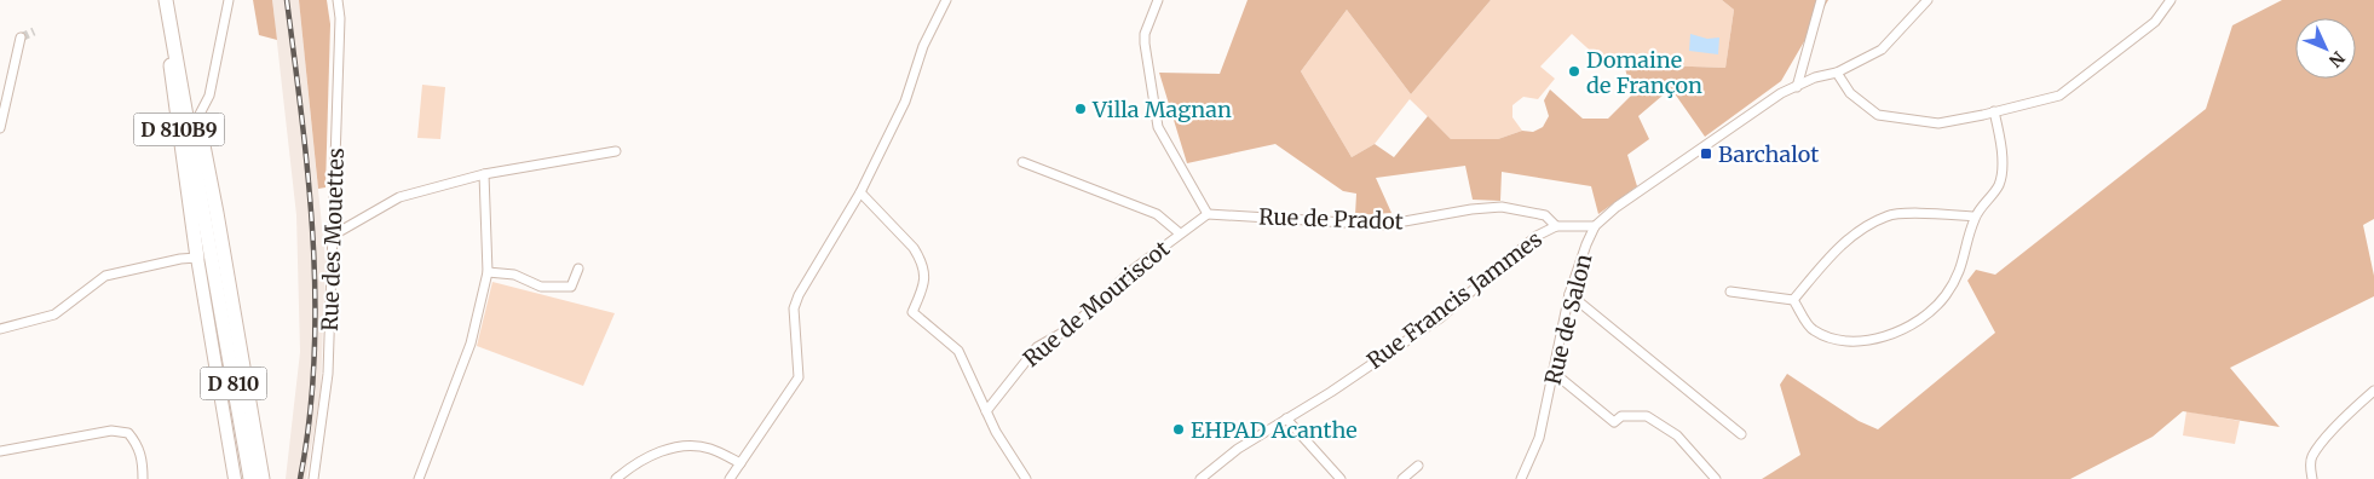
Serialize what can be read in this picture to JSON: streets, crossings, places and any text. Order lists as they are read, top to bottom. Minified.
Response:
{"streets":{"main road":["D 810B9","D 810"],"street":["Rue de Pradot","Rue des Mouettes","Rue Francis Jammes","Rue de Mouriscot","Rue de Salon"]},"crossings":[["D 810B9","D 810"],["Rue de Pradot","Rue Francis Jammes"],["Rue de Pradot","Rue de Mouriscot"],["Rue Francis Jammes","Rue de Salon"]],"places":{"other":["Domaine de Françon","Villa Magnan","EHPAD Acanthe"],"transit":["Barchalot"]},"north":"bottom right"}
